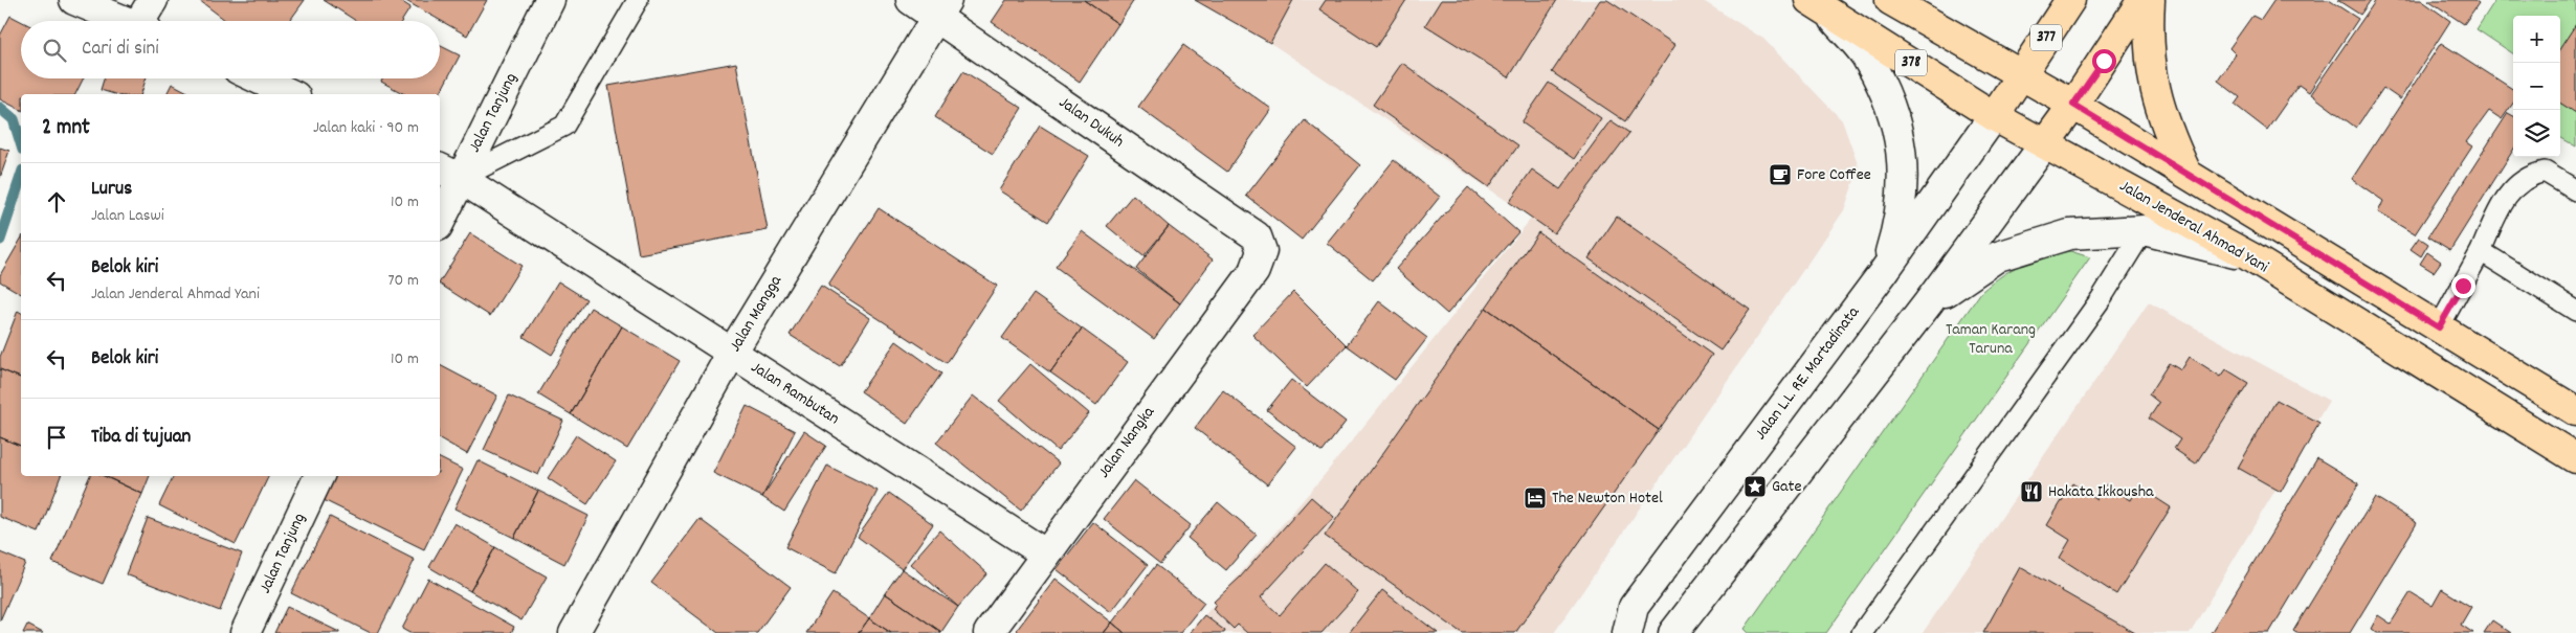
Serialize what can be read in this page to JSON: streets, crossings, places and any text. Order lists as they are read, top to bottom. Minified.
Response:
{"streets":{"main road":["377","378","Jalan Jenderal Ahmad Yani"],"street":["Jalan Tanjung","Jalan Dukuh","Jalan Mangga","Jalan L.L. RE. Martadinata","Jalan Rambutan","Jalan Nangka"]},"crossings":[["377","378"],["377","Jalan Jenderal Ahmad Yani"],["377","Jalan L.L. RE. Martadinata"],["Jalan Tanjung","Jalan Rambutan"],["Jalan Dukuh","Jalan Mangga"],["Jalan Dukuh","Jalan Nangka"],["Jalan Jenderal Ahmad Yani","Jalan L.L. RE. Martadinata"],["Jalan Mangga","Jalan Rambutan"],["Jalan Rambutan","Jalan Nangka"]],"parks":["Taman Karang Taruna"],"places":{"cafe":["Fore Coffee"],"place":["Gate"],"restaurant":["Hakata Ikkousha"],"hotel":["The Newton Hotel"]},"page":{"map_buttons":["+","−"],"search":"Cari di sini","heading":["2 mnt","Jalan kaki · 90 m"],"list":[["Lurus","Jalan Laswi","10 m"],["Belok kiri","Jalan Jenderal Ahmad Yani","70 m"],["Belok kiri","10 m"],"Tiba di tujuan"]}}
